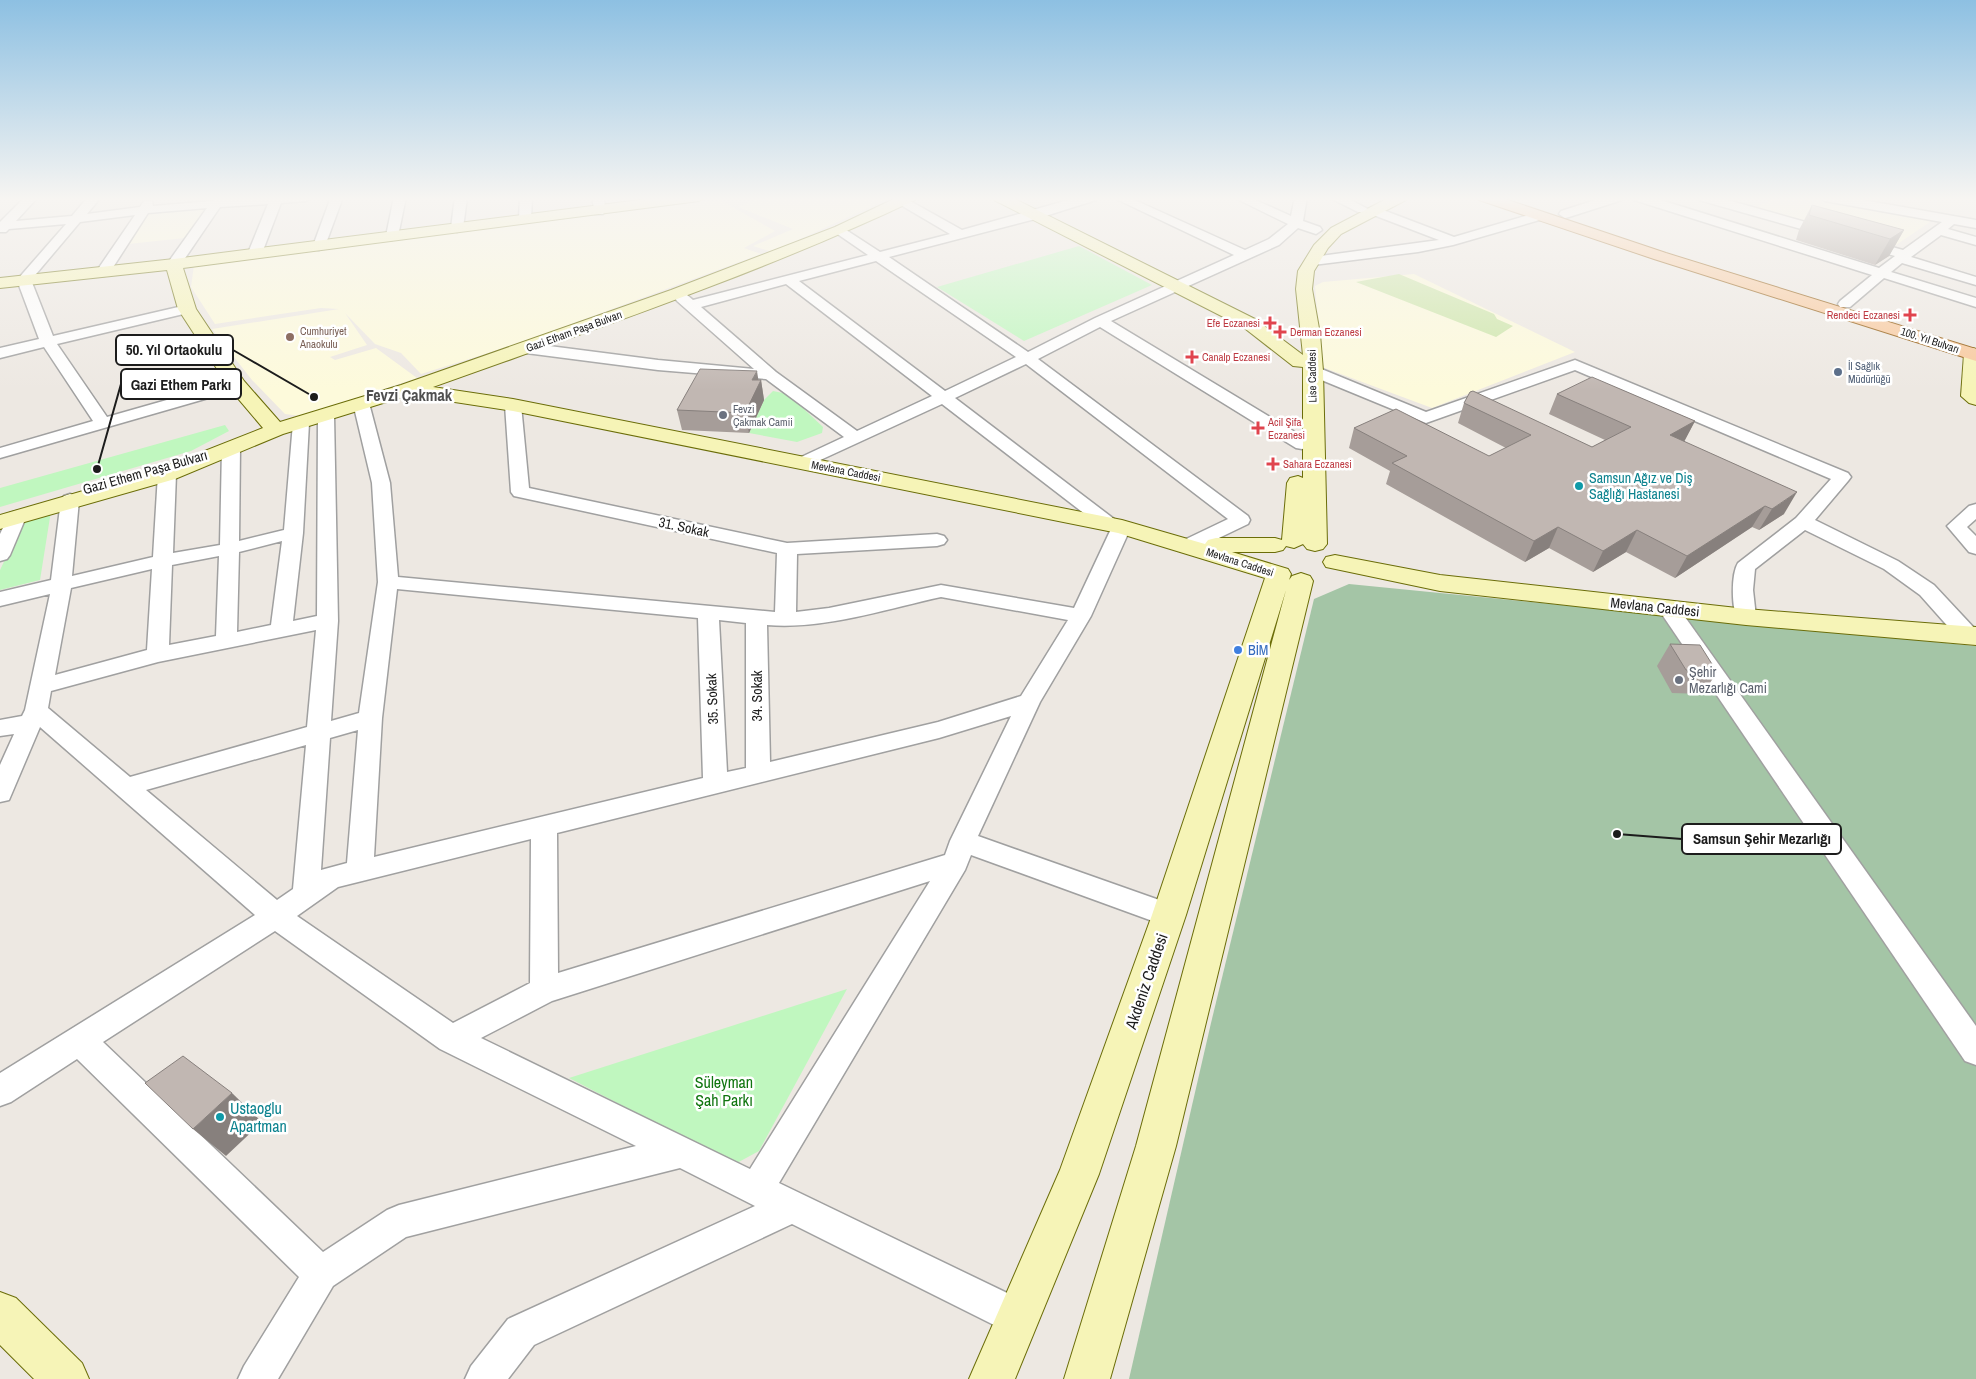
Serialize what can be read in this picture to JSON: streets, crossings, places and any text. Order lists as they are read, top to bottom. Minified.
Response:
{"streets":{"main road":["Gazi Etham Paşa Bulvarı","100. Yıl Bulvarı","Lise Caddesi","Mevlana Caddesi","Gazi Ethem Paşa Bulvarı","Akdeniz Caddesi"],"street":["31. Sokak","34. Sokak","35. Sokak"]},"crossings":[["Gazi Etham Paşa Bulvarı","Mevlana Caddesi"],["Gazi Etham Paşa Bulvarı","Gazi Ethem Paşa Bulvarı"],["Lise Caddesi","Mevlana Caddesi"],["Lise Caddesi","Akdeniz Caddesi"],["Mevlana Caddesi","31. Sokak"],["Mevlana Caddesi","Akdeniz Caddesi"]],"districts":["Fevzi Çakmak"],"parks":["Süleyman Şah Parkı"],"places":{"health":["Rendeci Eczanesi","Efe Eczanesi","Derman Eczanesi","Canalp Eczanesi","Acil Şifa Eczanesi","Sahara Eczanesi"],"other":["Cumhuriyet Anaokulu","İl Sağlık Müdürlüğü","50. Yıl Ortaokulu","Fevzi Çakmak Camii","Gazi Ethem Parkı","Samsun Ağız ve Diş Sağlığı Hastanesi","BİM","Şehir Mezarlığı Cami","Samsun Şehir Mezarlığı","Ustaoglu Apartman"]}}
